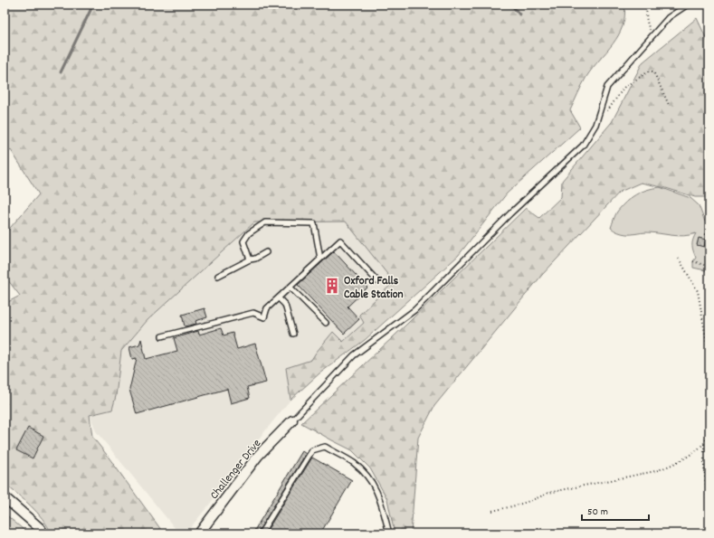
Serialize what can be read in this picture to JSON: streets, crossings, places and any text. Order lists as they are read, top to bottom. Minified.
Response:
{"streets":{"street":["Challenger Drive"]},"places":{"building":["Oxford Falls Cable Station"]},"scale_bar":"50 m"}
